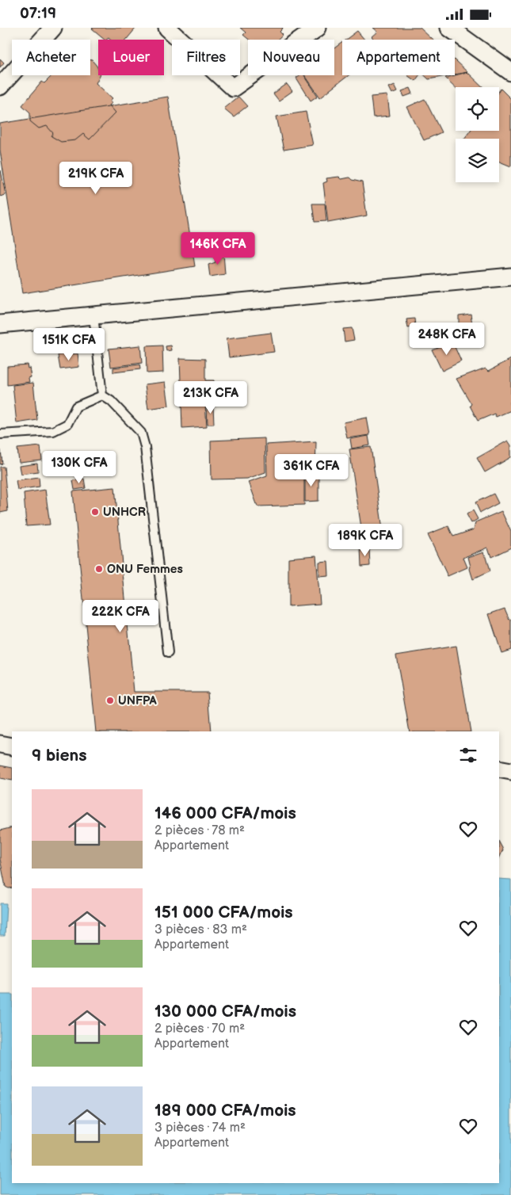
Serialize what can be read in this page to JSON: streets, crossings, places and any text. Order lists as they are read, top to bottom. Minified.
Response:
{"places":["UNHCR","ONU Femmes","UNFPA"],"page":{"status":"07:19","chip":["Acheter","Louer","Filtres","Nouveau","Appartement"],"price":["219K CFA","146K CFA","248K CFA","151K CFA","213K CFA","130K CFA","361K CFA","189K CFA","222K CFA"],"heading":"9 biens","list":[{"name":"146 000 CFA/mois","note":"2 pièces · 78 m² · Appartement"},{"name":"151 000 CFA/mois","note":"3 pièces · 83 m² · Appartement"},{"name":"130 000 CFA/mois","note":"2 pièces · 70 m² · Appartement"},{"name":"189 000 CFA/mois","note":"3 pièces · 74 m² · Appartement"}]}}
